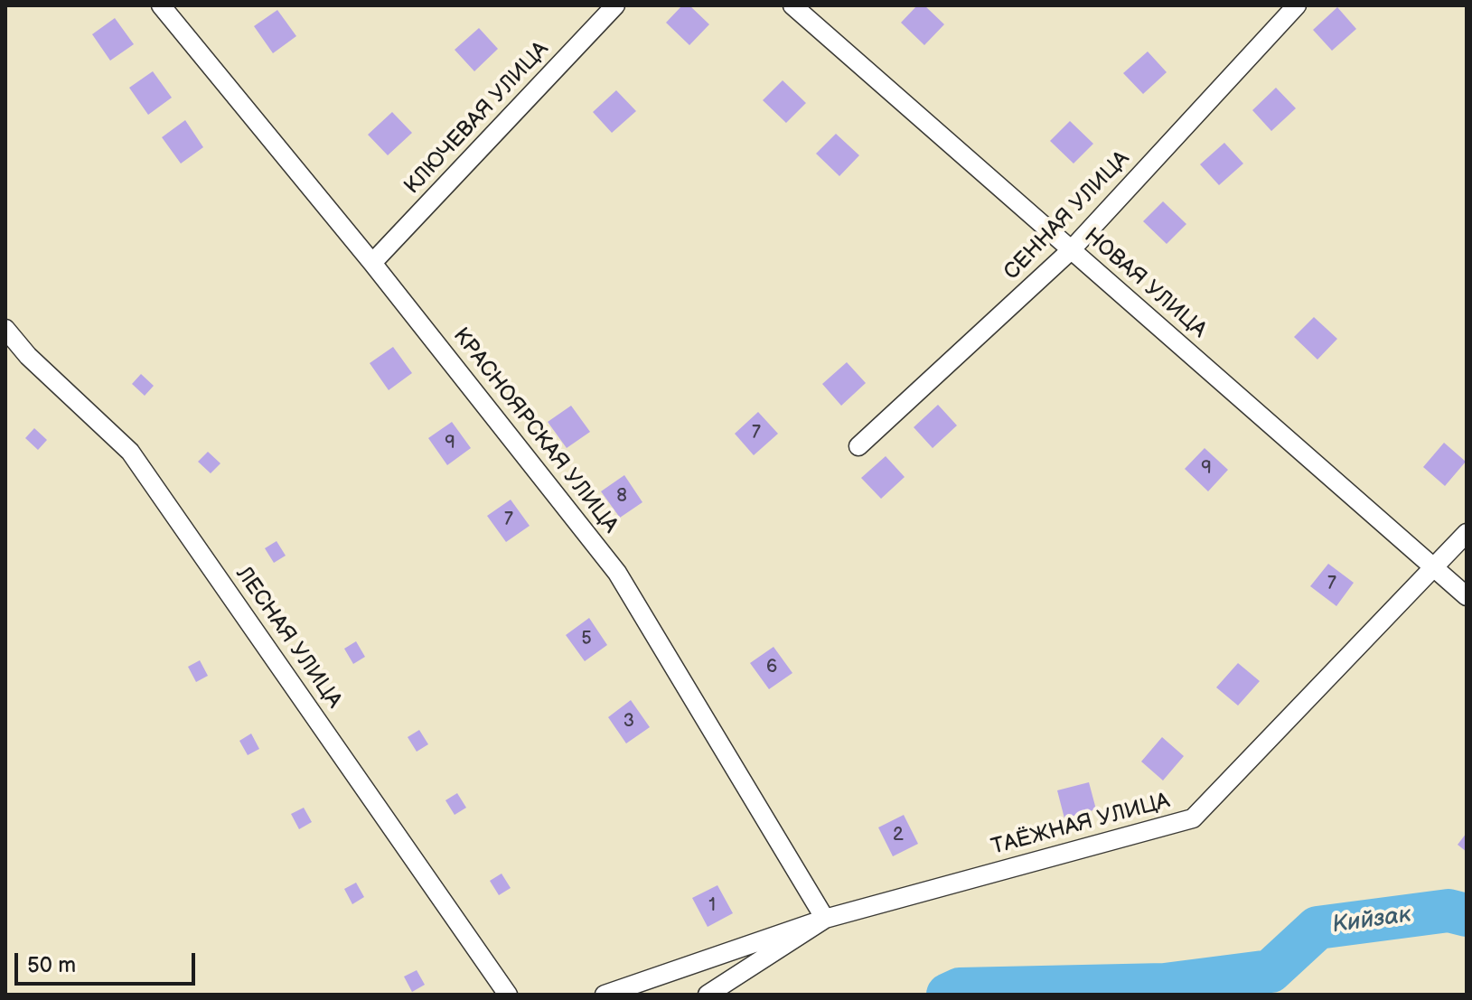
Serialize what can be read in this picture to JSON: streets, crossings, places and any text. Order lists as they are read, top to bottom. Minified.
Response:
{"streets":{"street":["КЛЮЧЕВАЯ УЛИЦА","СЕННАЯ УЛИЦА","НОВАЯ УЛИЦА","КРАСНОЯРСКАЯ УЛИЦА","ЛЕСНАЯ УЛИЦА","ТАЁЖНАЯ УЛИЦА"]},"crossings":[["КЛЮЧЕВАЯ УЛИЦА","КРАСНОЯРСКАЯ УЛИЦА"],["СЕННАЯ УЛИЦА","НОВАЯ УЛИЦА"],["НОВАЯ УЛИЦА","ТАЁЖНАЯ УЛИЦА"],["КРАСНОЯРСКАЯ УЛИЦА","ТАЁЖНАЯ УЛИЦА"]],"water":["Кийзак"],"house_numbers":["7","9","9","8","7","7","5","6","3","2","1"],"scale_bar":"50 m"}
